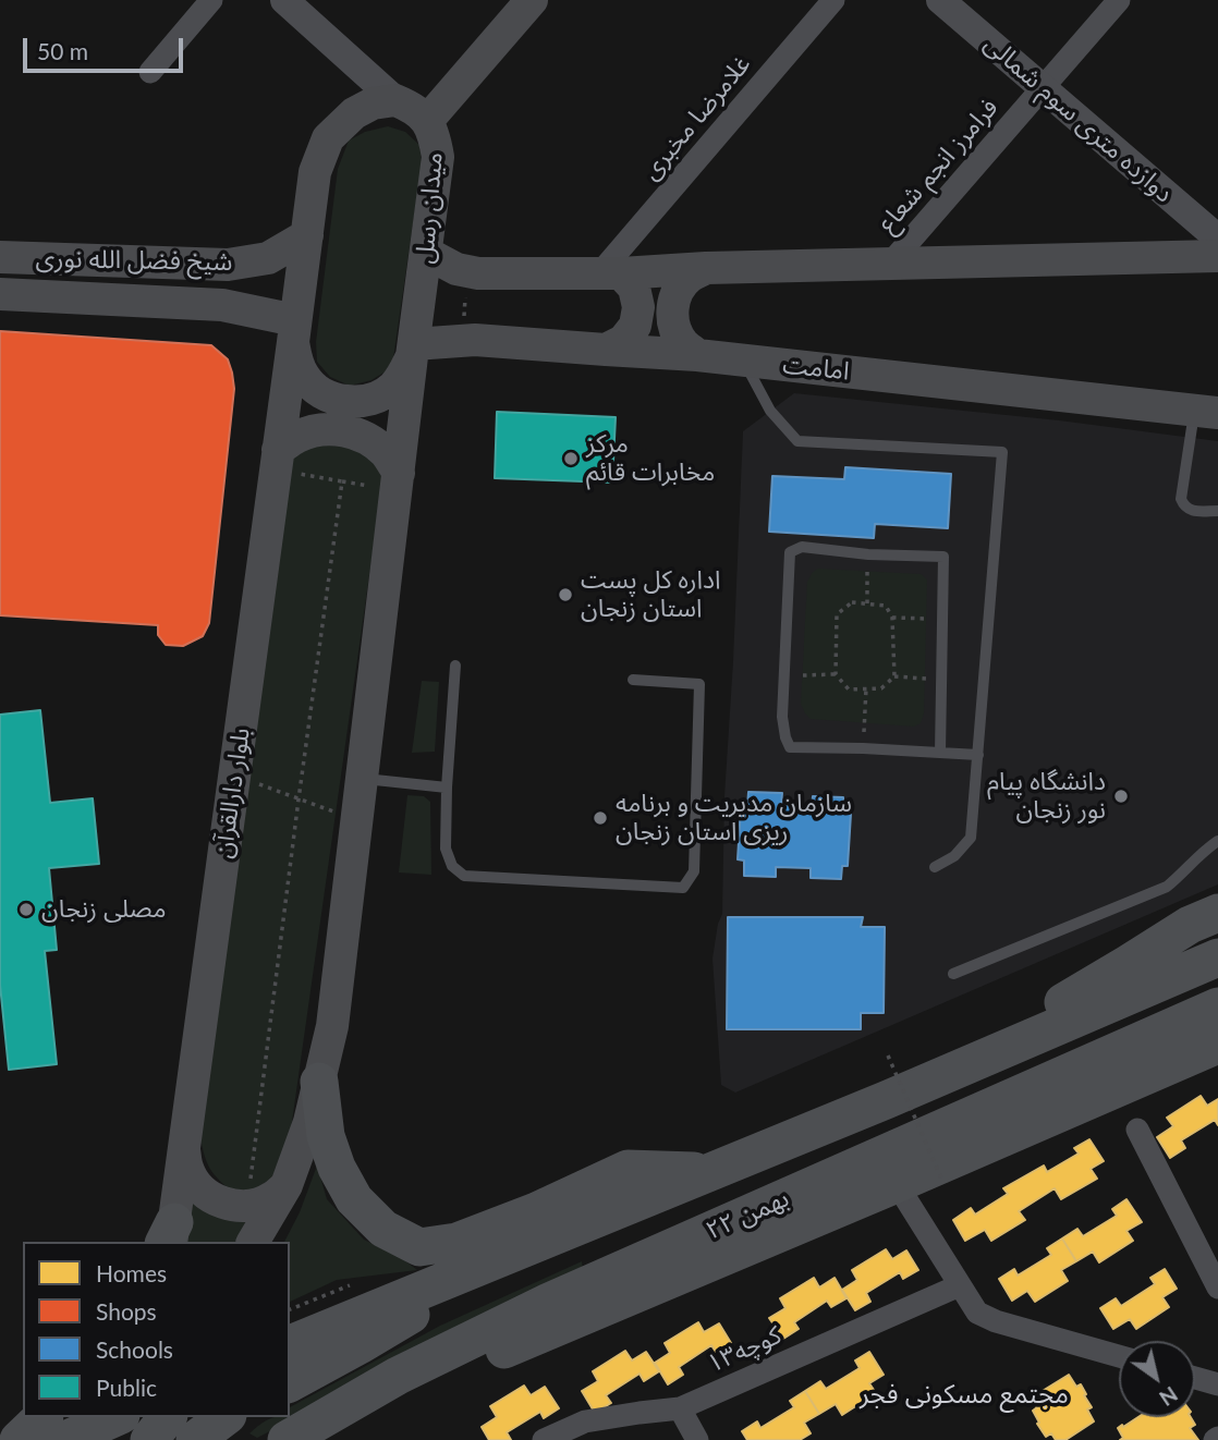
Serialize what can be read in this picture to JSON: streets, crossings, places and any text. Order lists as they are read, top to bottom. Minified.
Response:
{"streets":{"highway":["۲۲ بهمن"],"main road":["میدان رسل","شیخ فضل الله نوری","امامت","بلوار دارالقرآن"],"street":["غلامرضا مخبری","دوازده متری سوم شمالی","فرامرز انجم شعاع","کوچه۱۳"]},"crossings":[["دوازده متری سوم شمالی","فرامرز انجم شعاع"],["میدان رسل","شیخ فضل الله نوری"],["میدان رسل","امامت"],["میدان رسل","بلوار دارالقرآن"],["شیخ فضل الله نوری","بلوار دارالقرآن"]],"districts":["مجتمع مسکونی فجر"],"places":["مرکز مخابرات قائم","اداره کل پست استان زنجان","دانشگاه پیام نور زنجان","سازمان مدیریت و برنامه ریزی استان زنجان","مصلی زنجان"],"legend":["Homes","Shops","Schools","Public"],"scale_bar":"50 m","north":"bottom right"}
